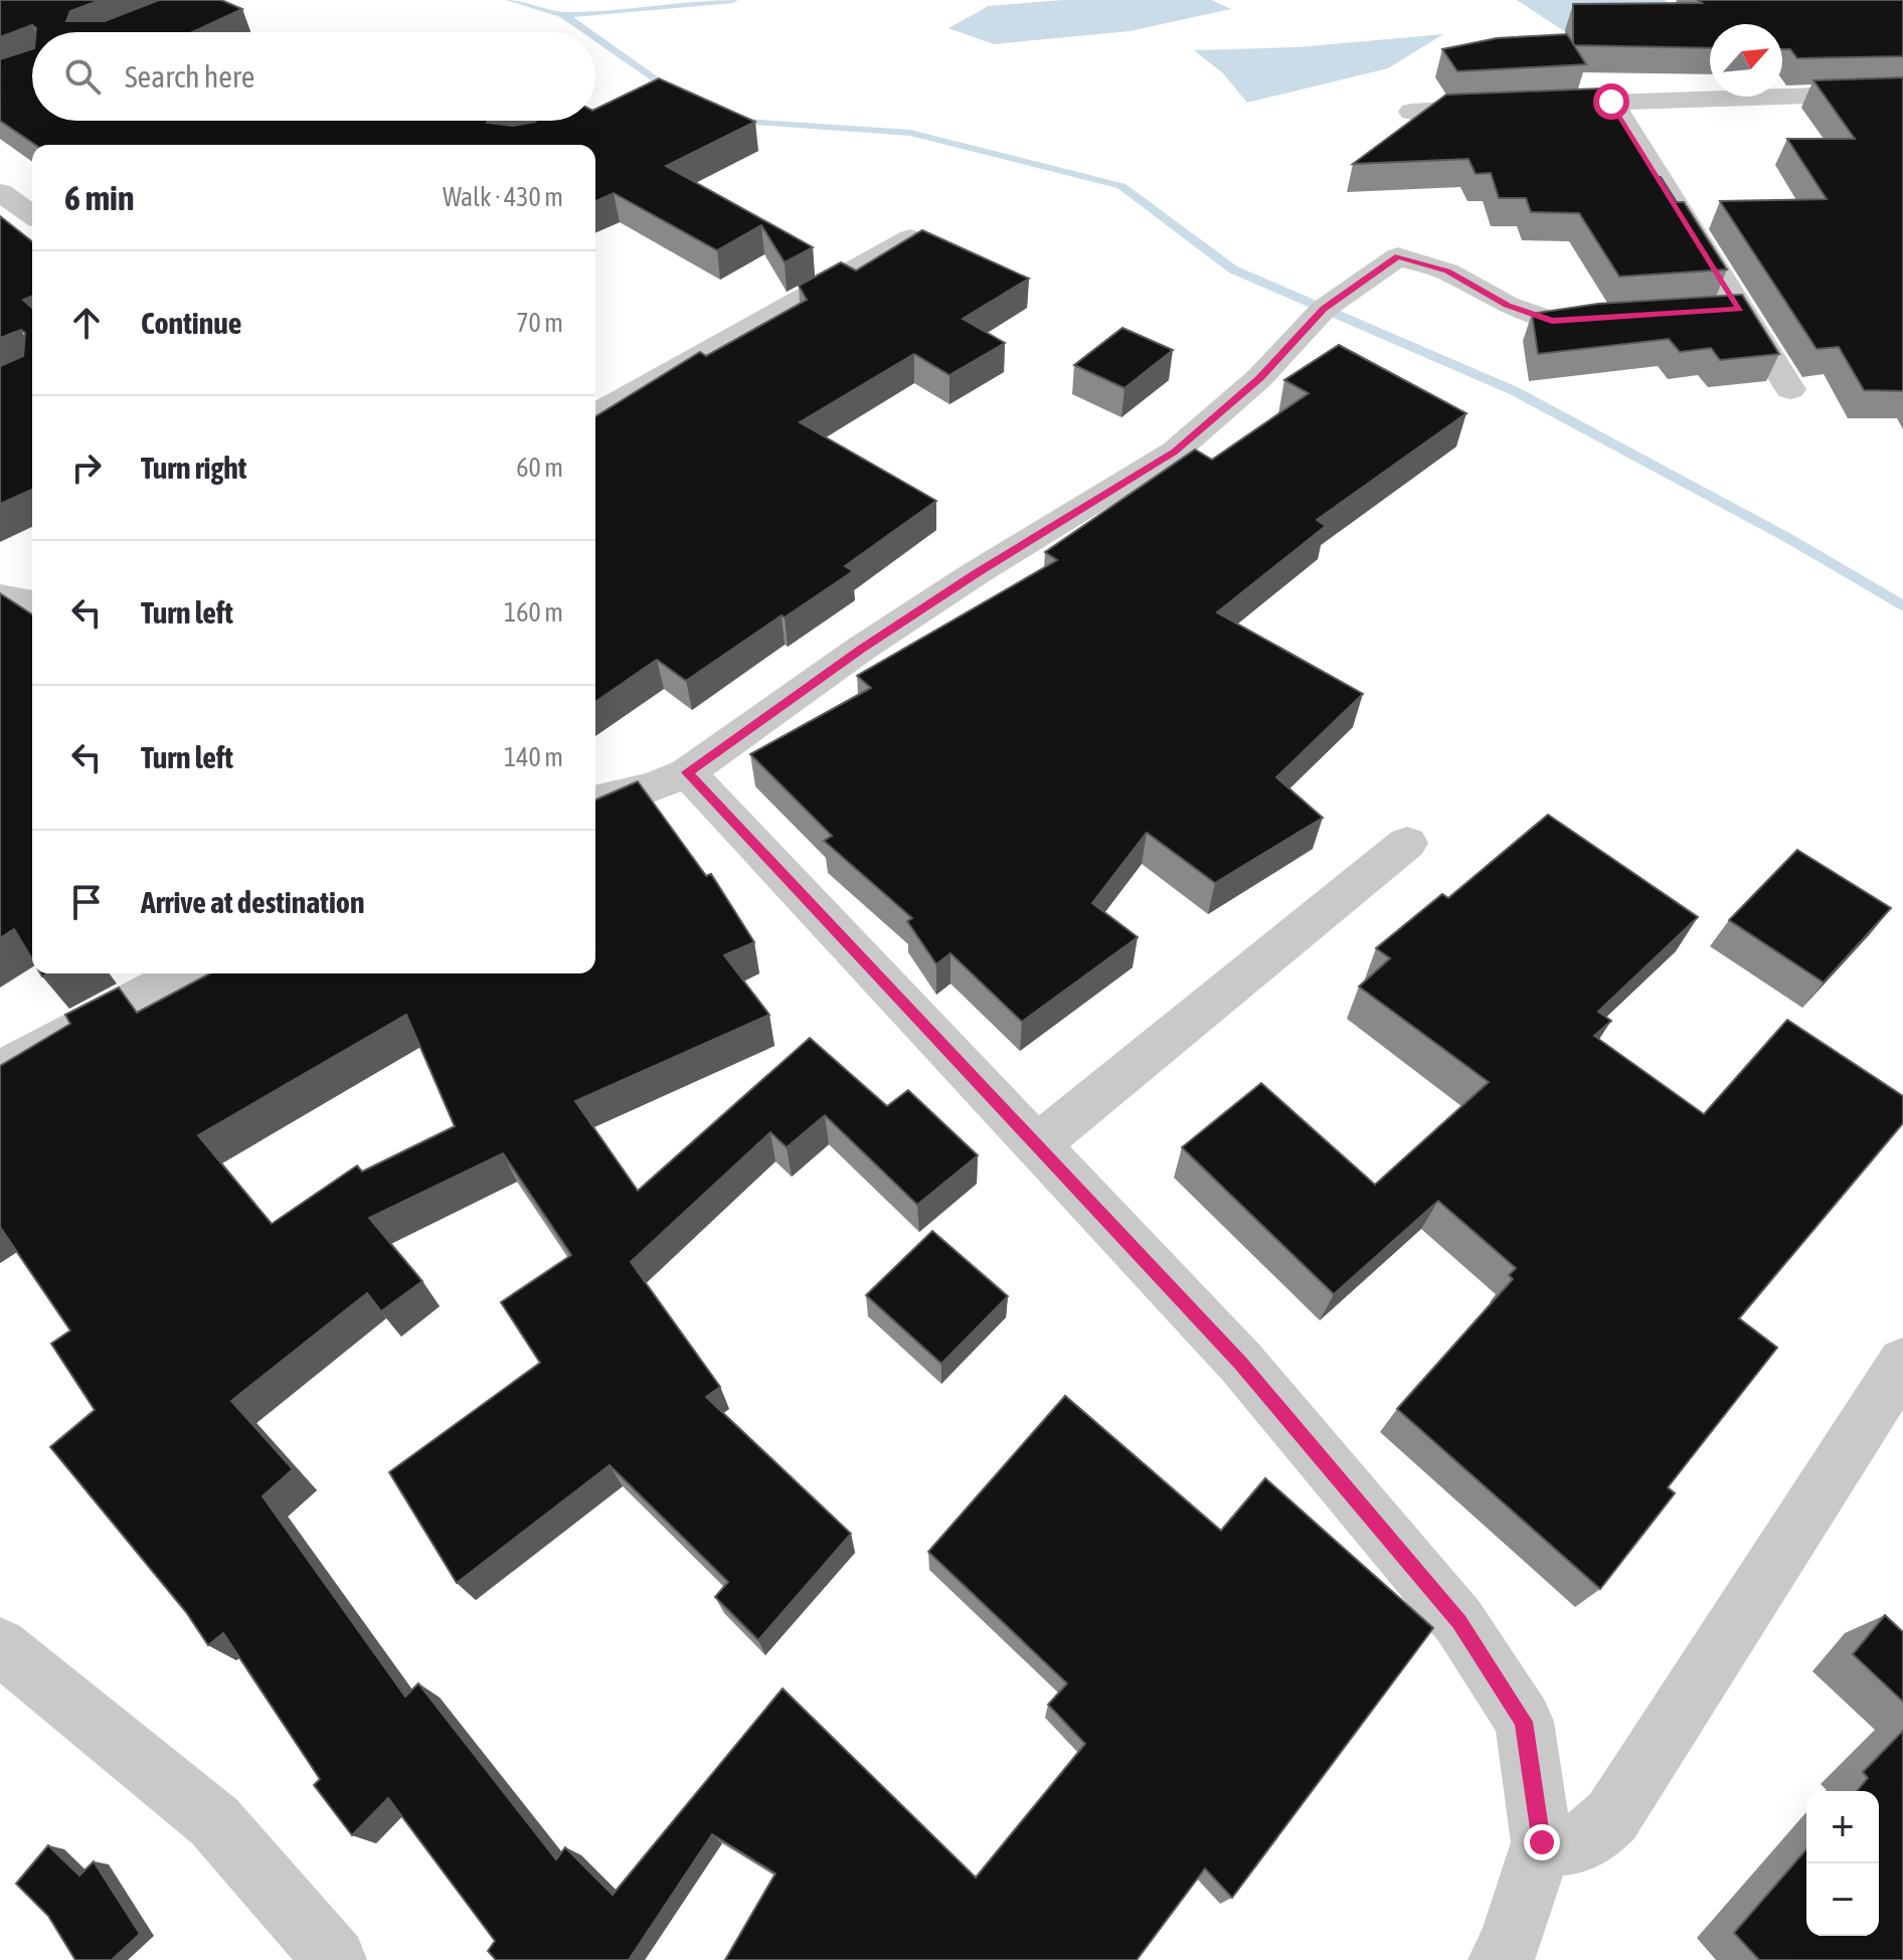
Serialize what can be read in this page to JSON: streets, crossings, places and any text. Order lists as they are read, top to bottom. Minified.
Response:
{"north":"top right","page":{"search":"Search here","heading":["6 min","Walk · 430 m"],"list":[["Continue","70 m"],["Turn right","60 m"],["Turn left","160 m"],["Turn left","140 m"],"Arrive at destination"],"map_buttons":["+","−"]}}
